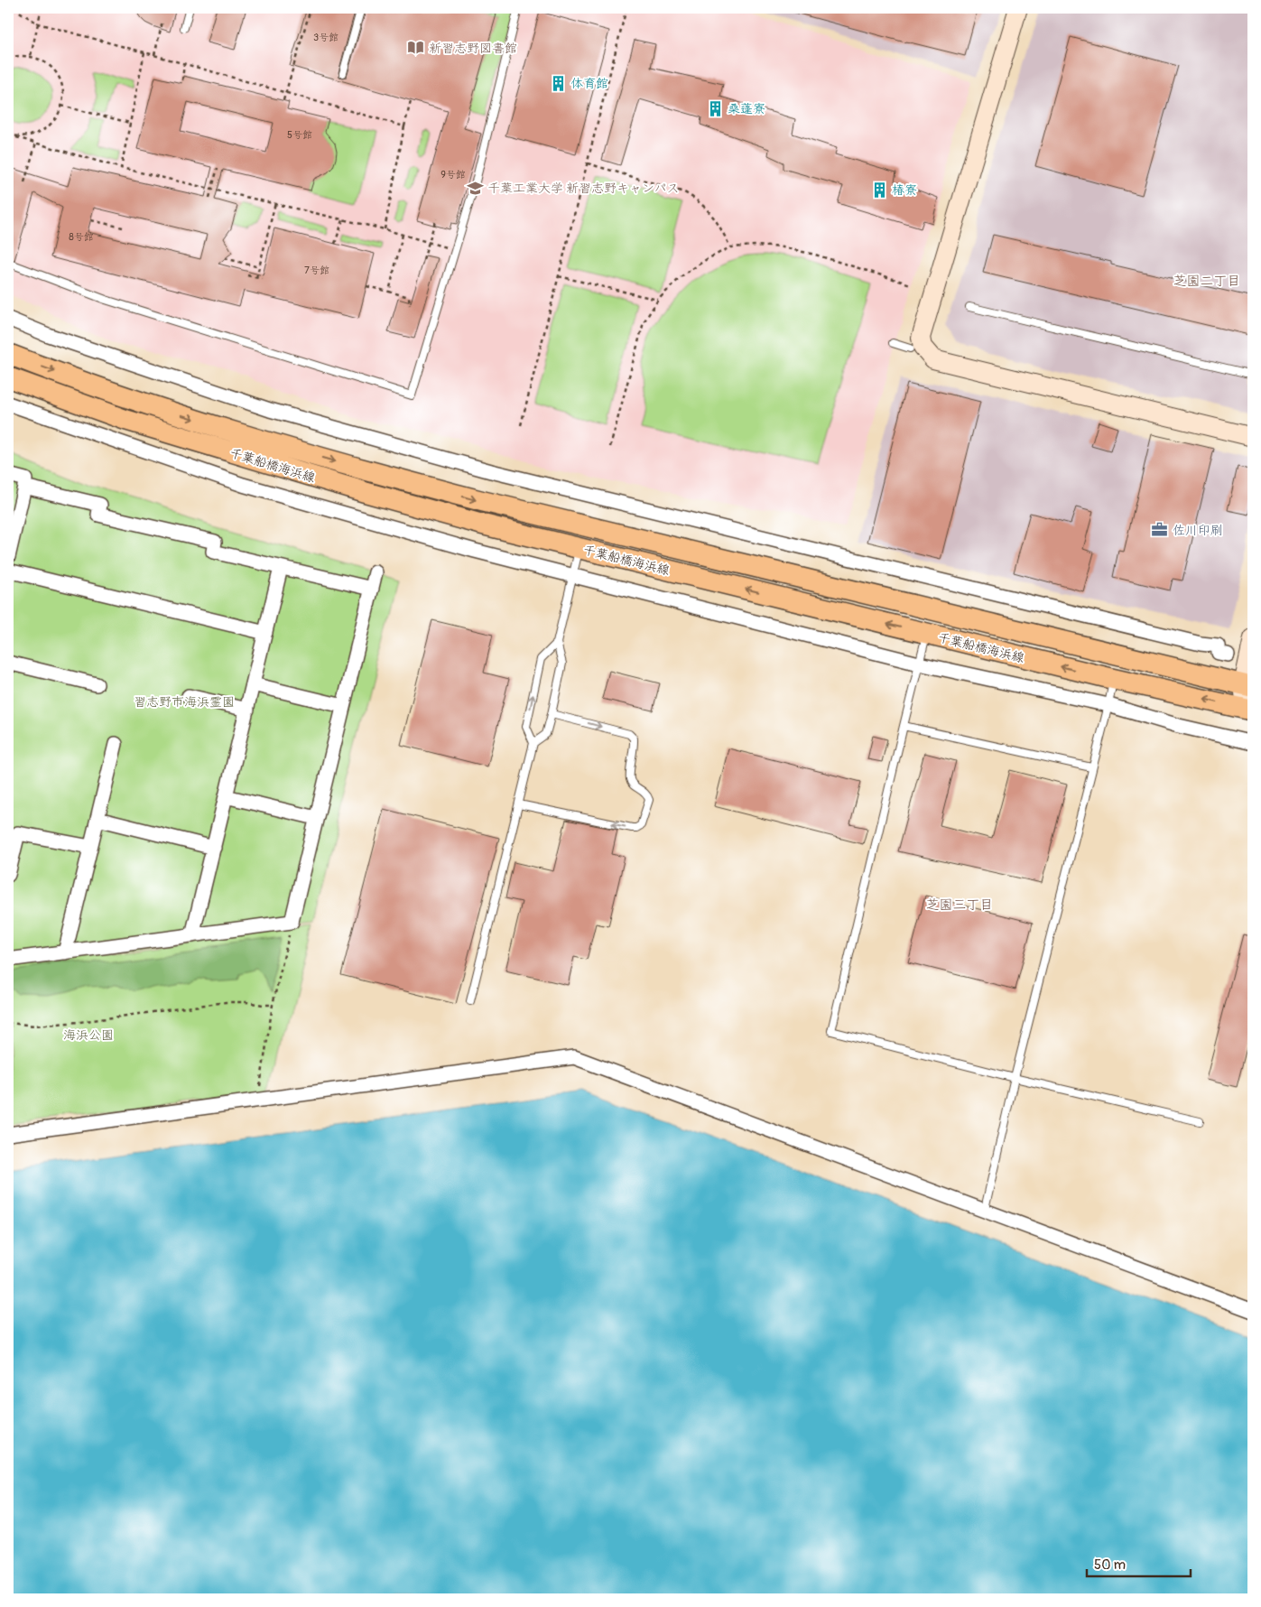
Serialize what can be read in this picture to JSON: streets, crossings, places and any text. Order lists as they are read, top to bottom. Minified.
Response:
{"streets":{"main road":["千葉船橋海浜線"]},"districts":["芝園二丁目","芝園三丁目"],"parks":["習志野市海浜霊園","海浜公園"],"places":{"library":["新習志野図書館"],"building":["体育館","桑蓬寮","椿寮"],"school or university":["千葉工業大学 新習志野キャンパス"],"office":["佐川印刷"]},"house_numbers":["3号館","5号館","9号館","8号館","7号館"],"scale_bar":"50 m"}
